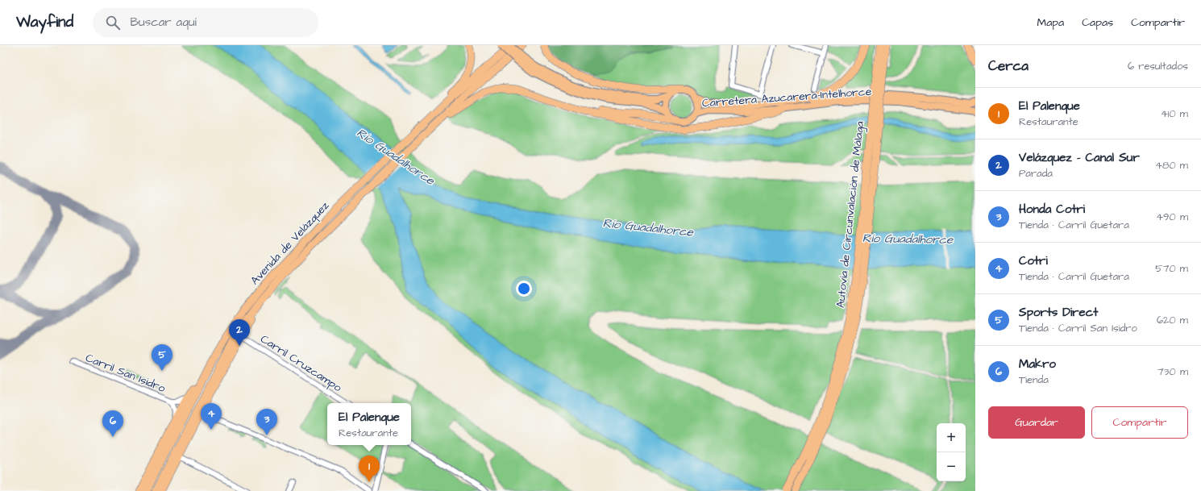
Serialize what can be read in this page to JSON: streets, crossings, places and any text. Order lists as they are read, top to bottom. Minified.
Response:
{"streets":{"highway":["Autovía de Circunvalación de Málaga","Avenida de Velázquez"],"main road":["Carretera Azucarera-Intelhorce"],"street":["Carril Cruzcampo","Carril San Isidro"]},"water":["Río Guadalhorce"],"page":{"header":"Wayfind","search":"Buscar aquí","nav":["Mapa","Capas","Compartir"],"heading":["Cerca","6 resultados"],"list":[{"mark":"1","name":"El Palenque","note":"Restaurante","value":"410 m"},{"mark":"2","name":"Velázquez - Canal Sur","note":"Parada","value":"480 m"},{"mark":"3","name":"Honda Cotri","note":"Tienda · Carril Guetara","value":"490 m"},{"mark":"4","name":"Cotri","note":"Tienda · Carril Guetara","value":"570 m"},{"mark":"5","name":"Sports Direct","note":"Tienda · Carril San Isidro","value":"620 m"},{"mark":"6","name":"Makro","note":"Tienda","value":"730 m"}],"pins":["2","5","4","3","6","1"],"buttons":["Guardar","Compartir"],"popup":["El Palenque","Restaurante"],"map_buttons":["+","−"]}}
